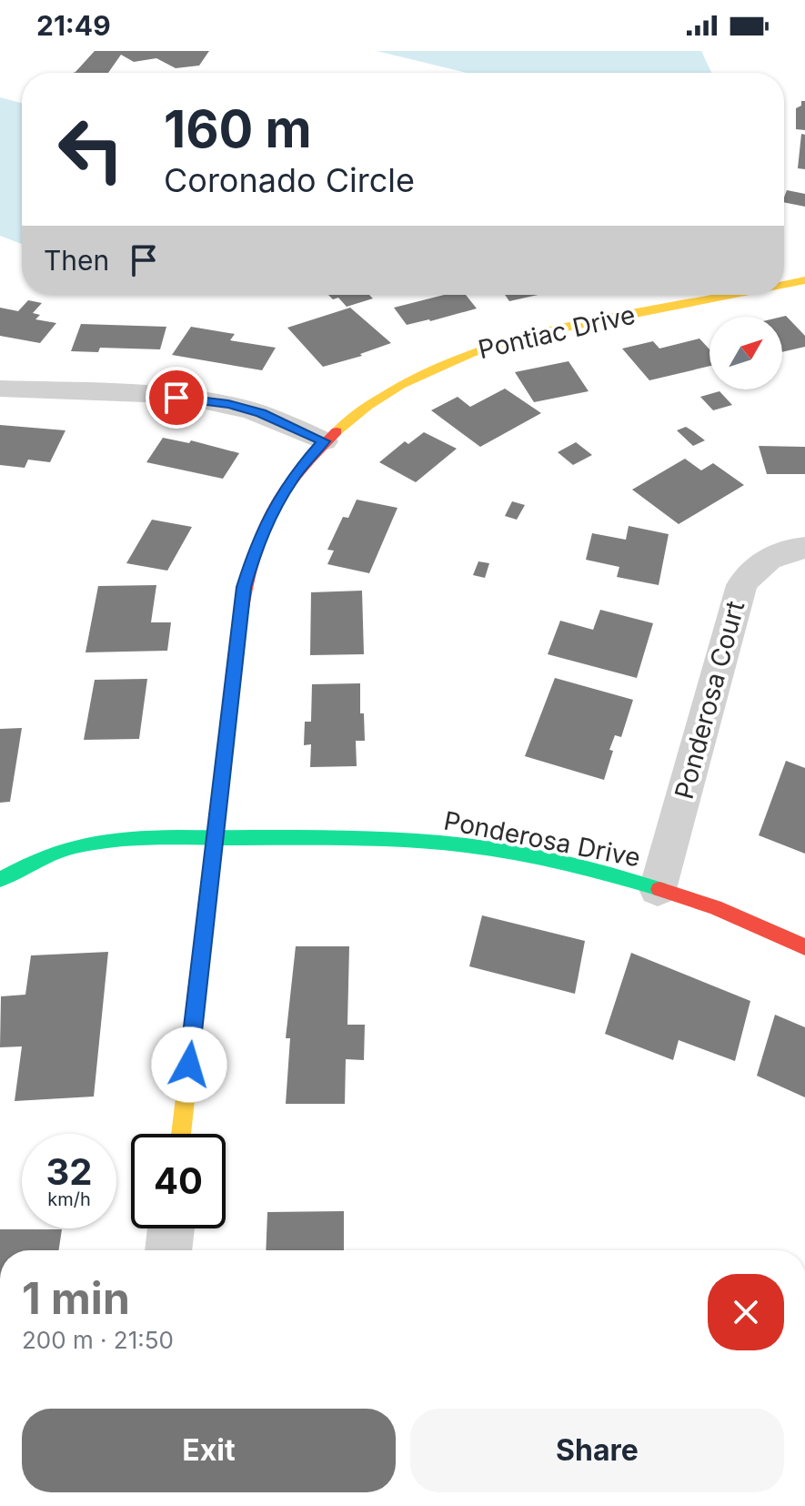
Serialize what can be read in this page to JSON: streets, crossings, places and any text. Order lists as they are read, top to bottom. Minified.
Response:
{"streets":{"street":["Pontiac Drive","Ponderosa Court","Ponderosa Drive"]},"crossings":[["Pontiac Drive","Ponderosa Drive"],["Ponderosa Court","Ponderosa Drive"]],"north":"top right","page":{"status":"21:49","turn":["160 m","Coronado Circle"],"then":"Then","speed":"32 km/h","limit":"40","heading":["1 min","200 m · 21:50"],"buttons":["Exit","Share"]}}
